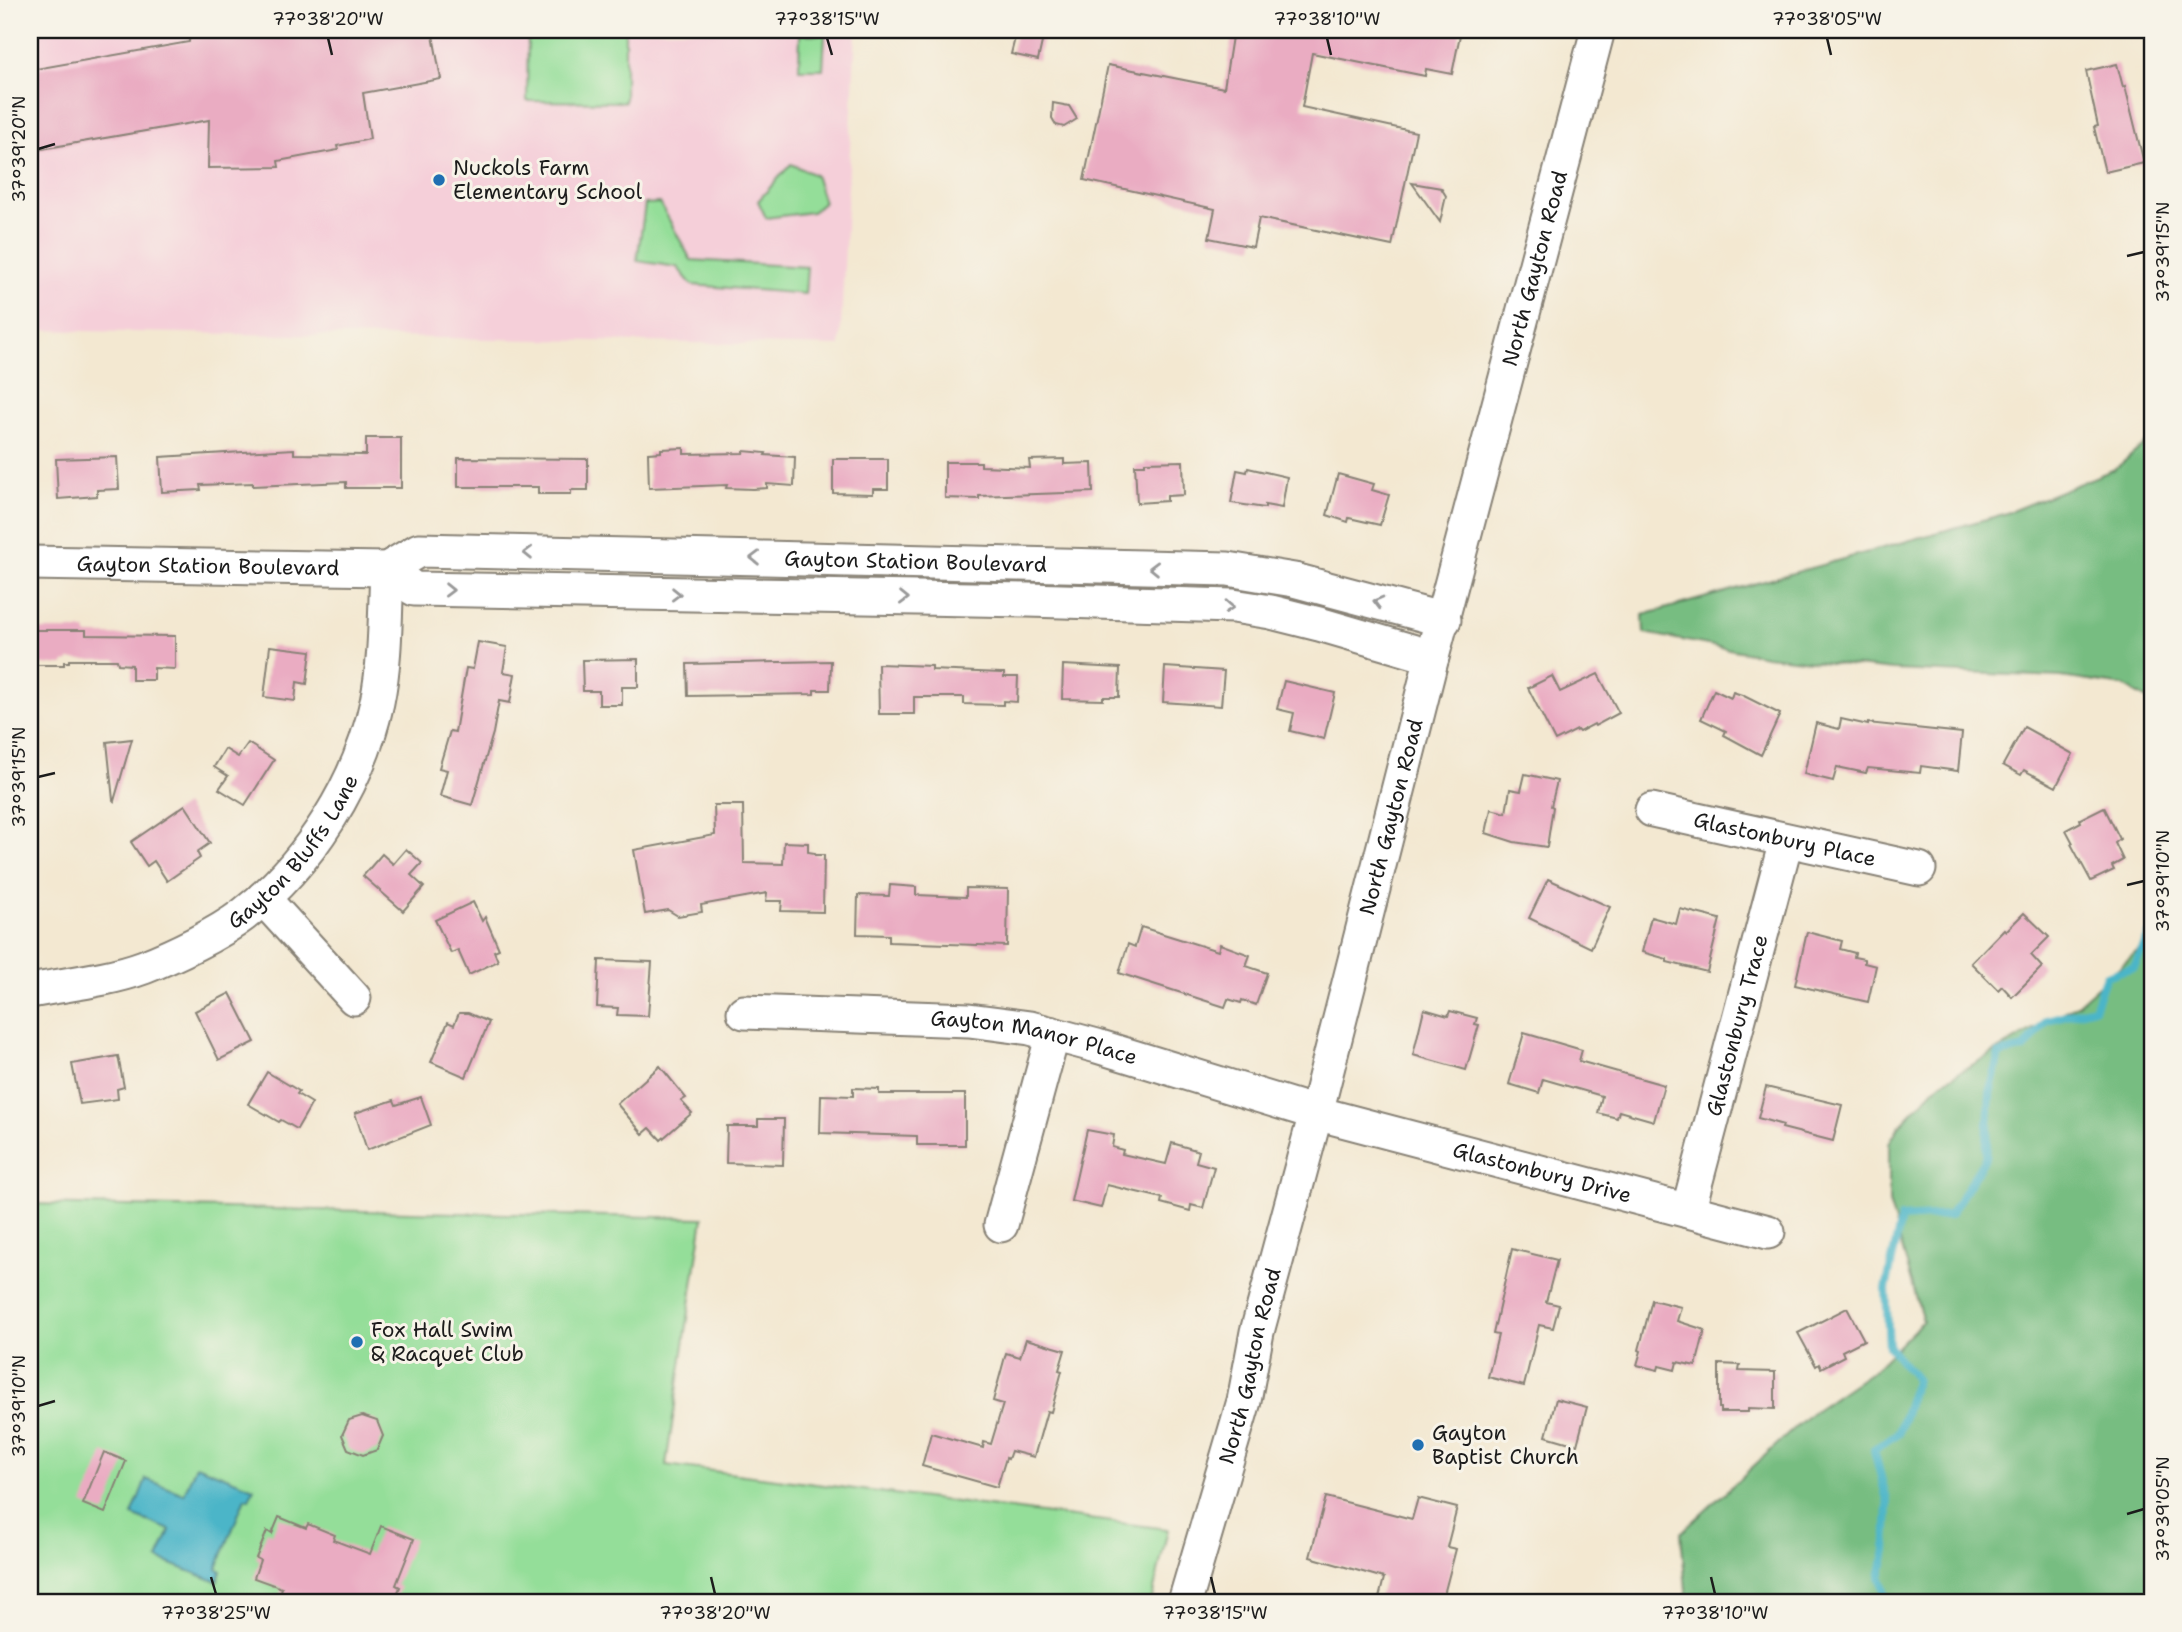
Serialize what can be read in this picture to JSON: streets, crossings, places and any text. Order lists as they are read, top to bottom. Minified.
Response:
{"streets":{"street":["North Gayton Road","Gayton Station Boulevard","Glastonbury Place","Gayton Bluffs Lane","Glastonbury Trace","Gayton Manor Place","Glastonbury Drive"]},"crossings":[["North Gayton Road","Gayton Station Boulevard"],["North Gayton Road","Gayton Manor Place"],["North Gayton Road","Glastonbury Drive"],["Gayton Station Boulevard","Gayton Bluffs Lane"],["Glastonbury Place","Glastonbury Trace"],["Glastonbury Trace","Glastonbury Drive"],["Gayton Manor Place","Glastonbury Drive"]],"places":["Nuckols Farm Elementary School","Fox Hall Swim & Racquet Club","Gayton Baptist Church"],"coordinates":["77°38'20\"W","77°38'15\"W","77°38'10\"W","77°38'05\"W","37°39'20\"N","37°39'15\"N","37°39'10\"N","37°39'05\"N","77°38'25\"W"]}
